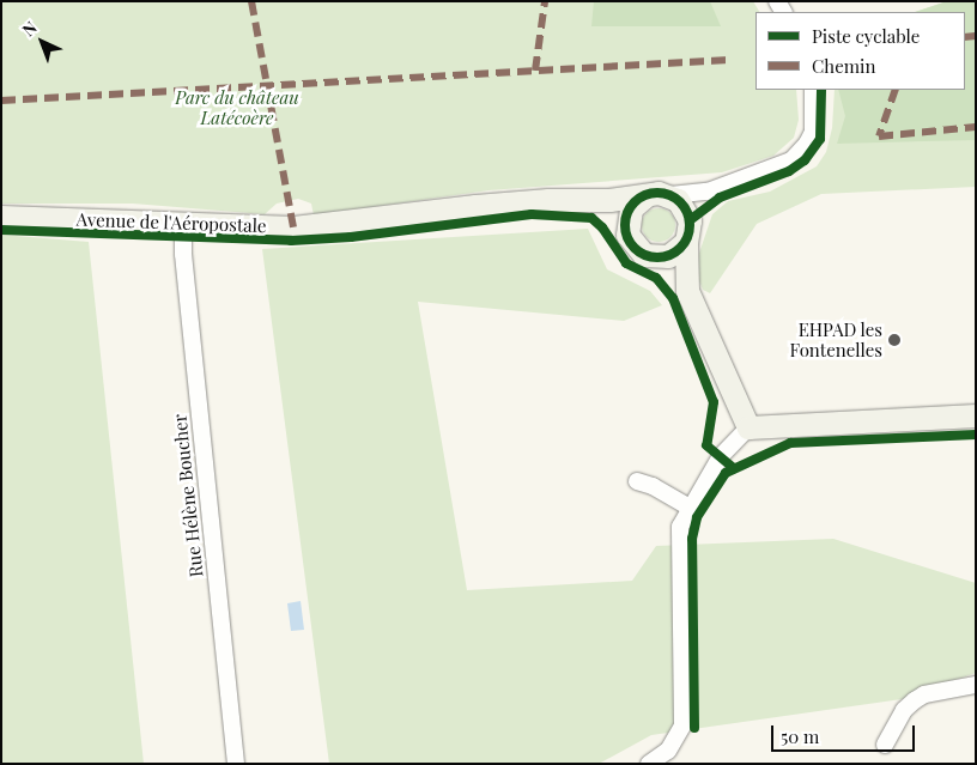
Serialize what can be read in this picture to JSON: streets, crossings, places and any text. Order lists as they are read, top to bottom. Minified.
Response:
{"streets":{"street":["Avenue de l'Aéropostale","Rue Hélène Boucher"]},"crossings":[["Avenue de l'Aéropostale","Rue Hélène Boucher"]],"parks":["Parc du château Latécoère"],"places":["EHPAD les Fontenelles"],"legend":["Piste cyclable","Chemin"],"scale_bar":"50 m","north":"top left"}
